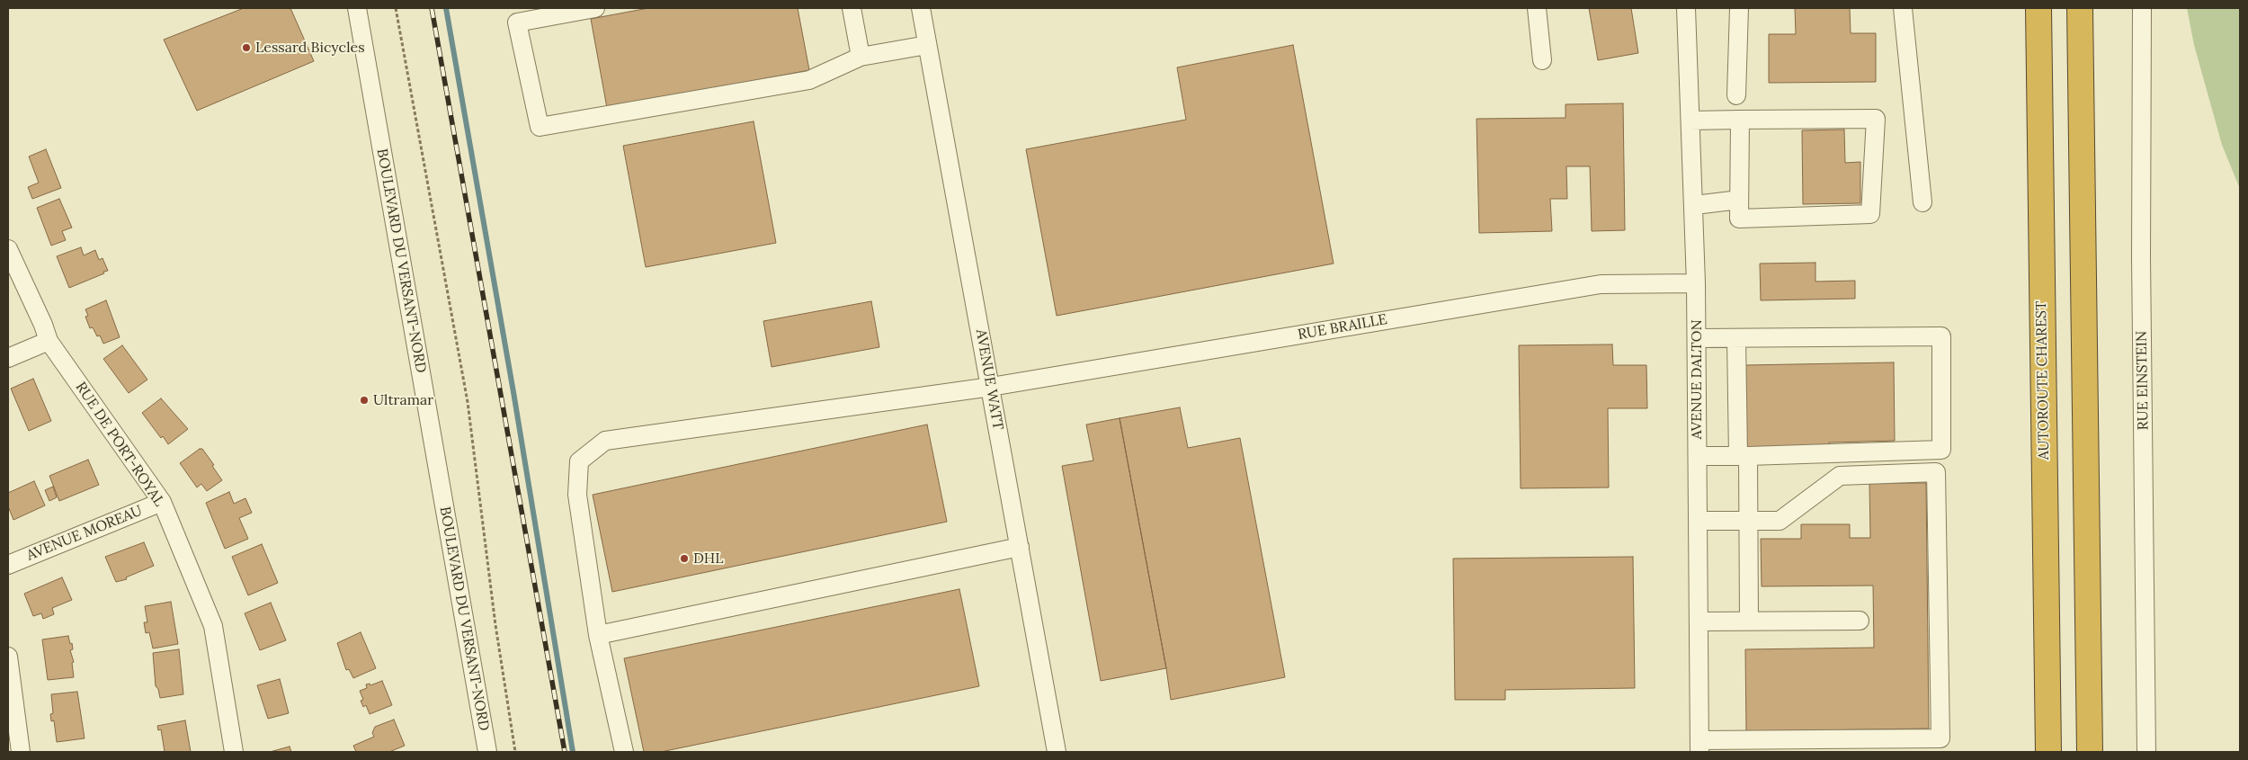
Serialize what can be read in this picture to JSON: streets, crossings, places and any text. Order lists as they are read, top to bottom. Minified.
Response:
{"streets":{"highway":["AUTOROUTE CHAREST"],"street":["BOULEVARD DU VERSANT-NORD","RUE BRAILLE","AVENUE WATT","AVENUE DALTON","RUE EINSTEIN","RUE DE PORT-ROYAL","AVENUE MOREAU"]},"crossings":[["RUE BRAILLE","AVENUE WATT"],["RUE BRAILLE","AVENUE DALTON"],["RUE DE PORT-ROYAL","AVENUE MOREAU"]],"places":["Lessard Bicycles","Ultramar","DHL"]}
